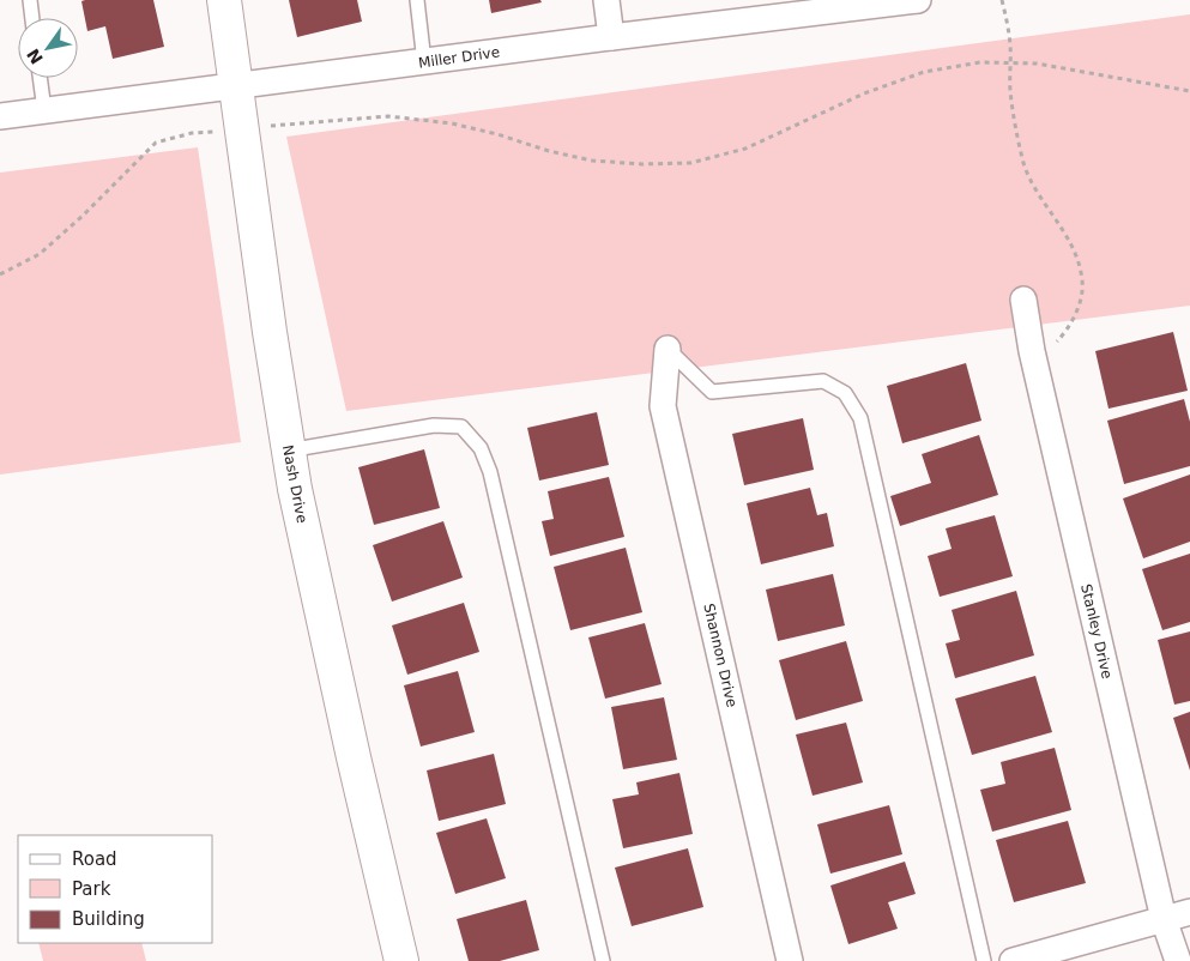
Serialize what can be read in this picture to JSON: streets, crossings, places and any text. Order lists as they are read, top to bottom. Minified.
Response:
{"streets":{"street":["Miller Drive","Nash Drive","Stanley Drive","Shannon Drive"]},"crossings":[["Miller Drive","Nash Drive"]],"legend":["Road","Park","Building"],"north":"bottom left"}
